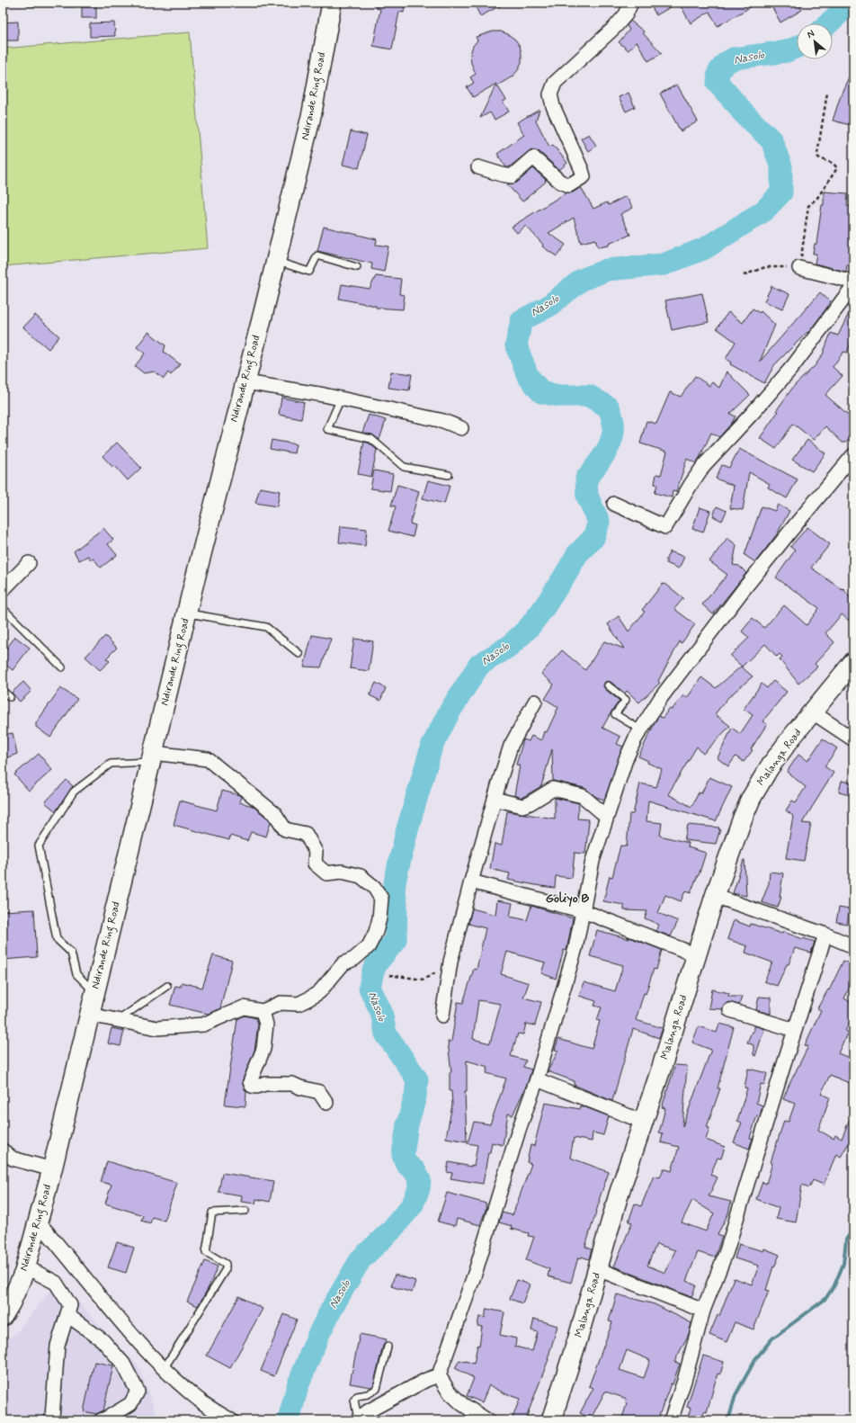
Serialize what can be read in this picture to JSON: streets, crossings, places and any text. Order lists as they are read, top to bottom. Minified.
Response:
{"streets":{"street":["Ndirande Ring Road","Malanga Road"]},"districts":["Goliyo B"],"water":["Nasolo"],"north":"top left"}
